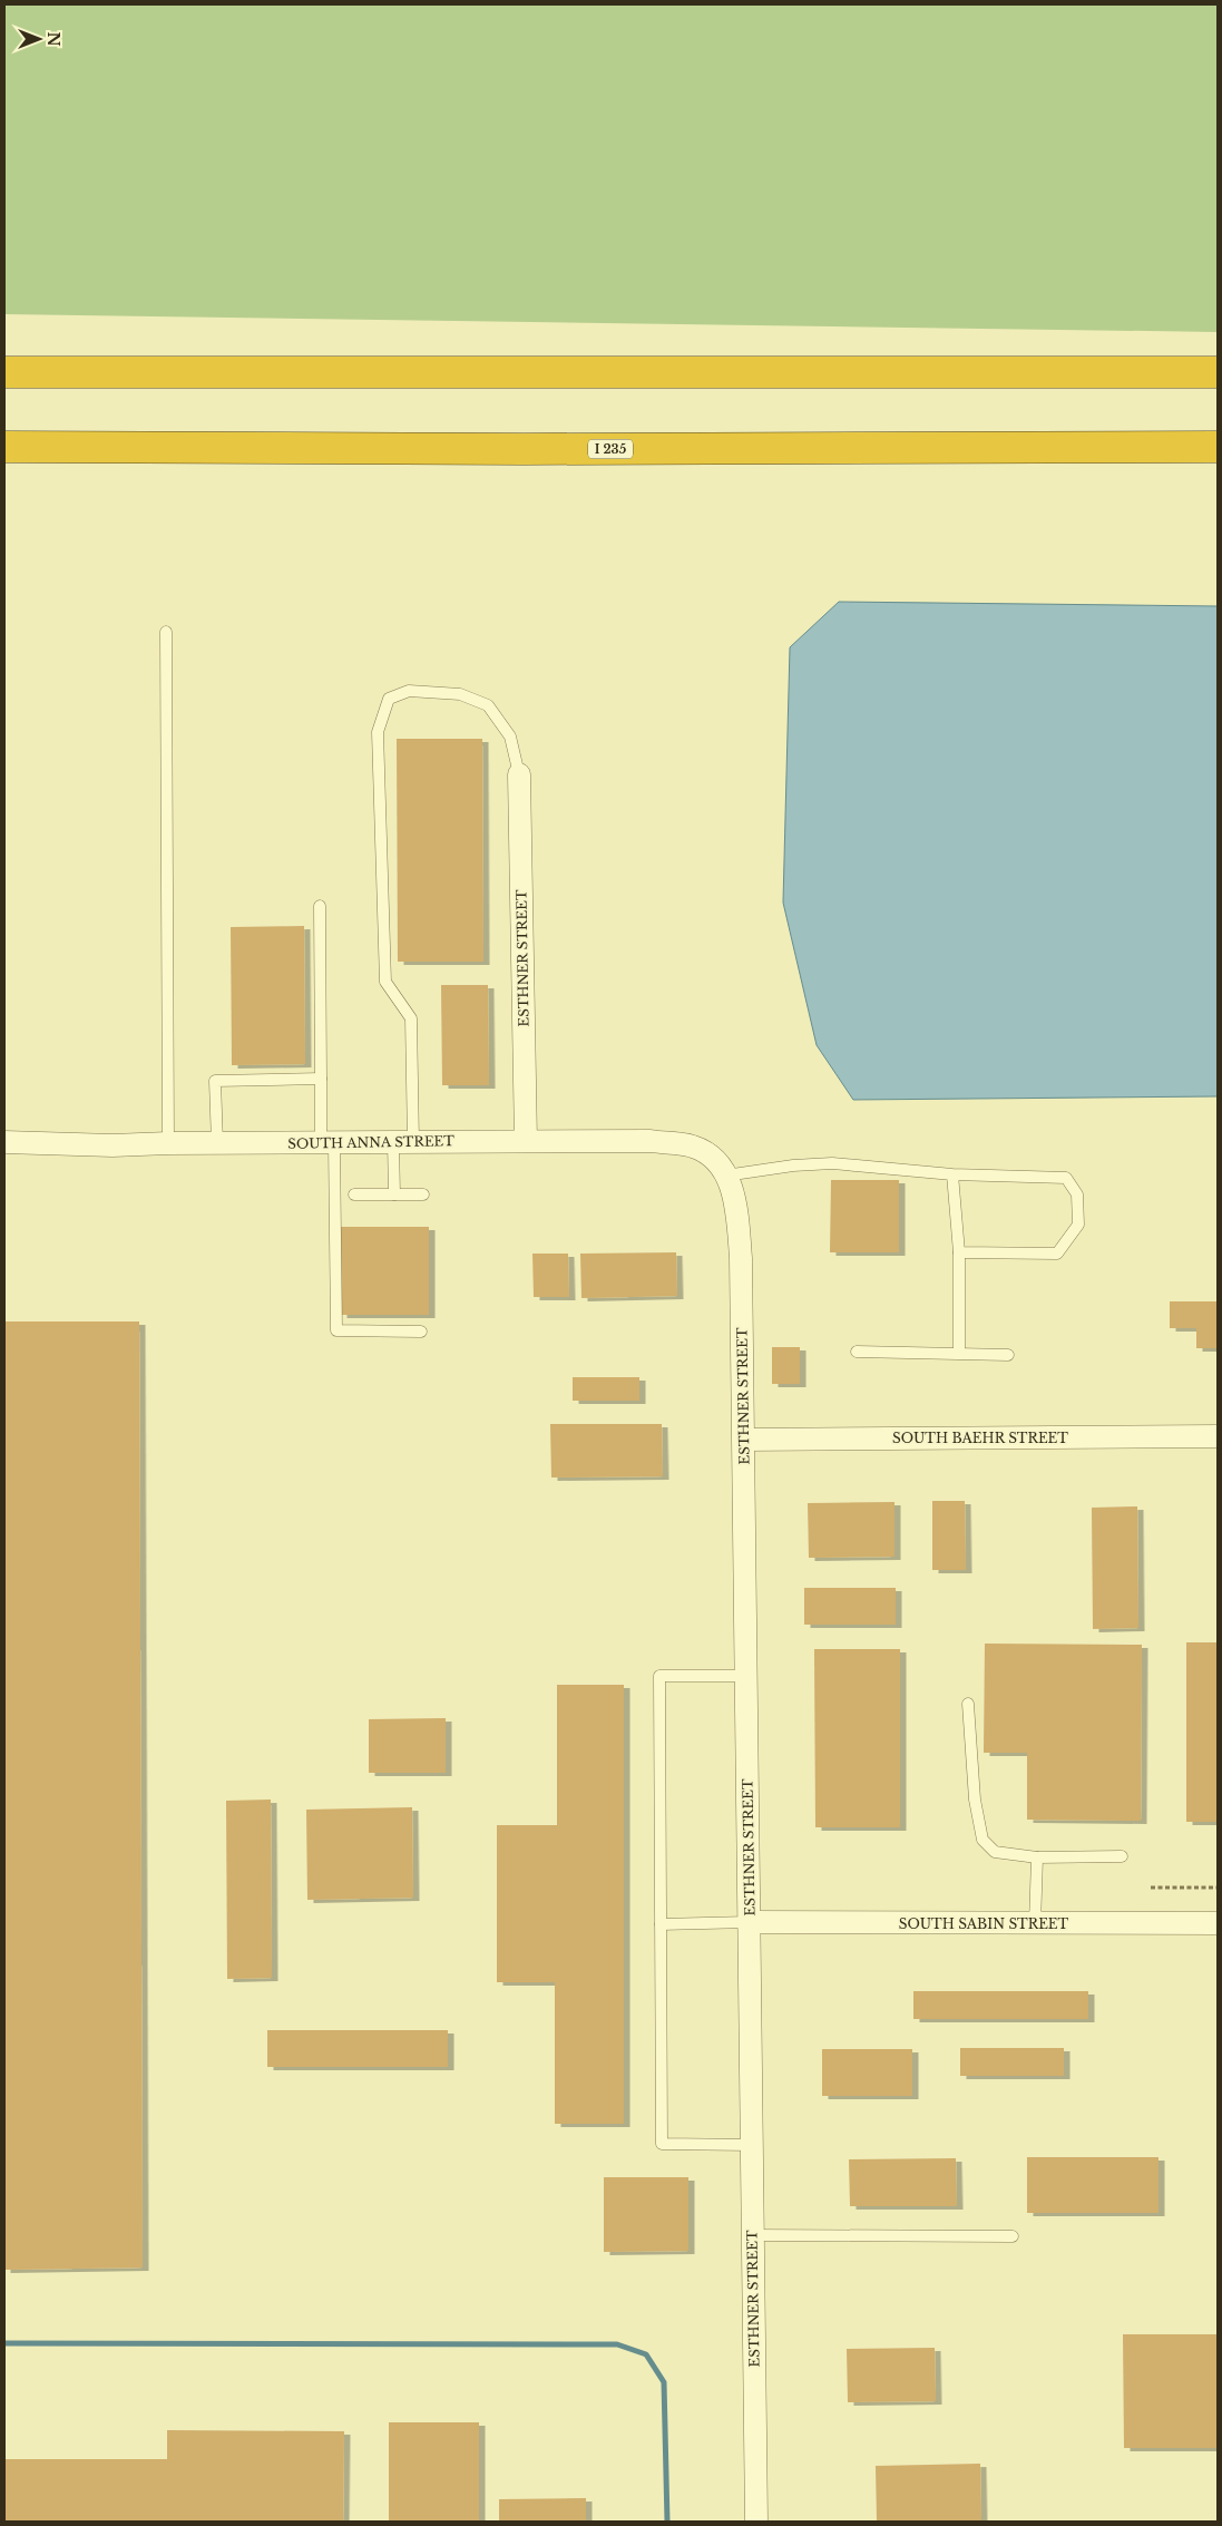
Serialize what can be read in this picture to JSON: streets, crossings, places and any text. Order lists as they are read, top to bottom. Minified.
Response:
{"streets":{"highway":["I 235"],"street":["ESTHNER STREET","SOUTH ANNA STREET","SOUTH BAEHR STREET","SOUTH SABIN STREET"]},"crossings":[["ESTHNER STREET","SOUTH ANNA STREET"],["ESTHNER STREET","SOUTH BAEHR STREET"],["ESTHNER STREET","SOUTH SABIN STREET"]],"north":"right"}
